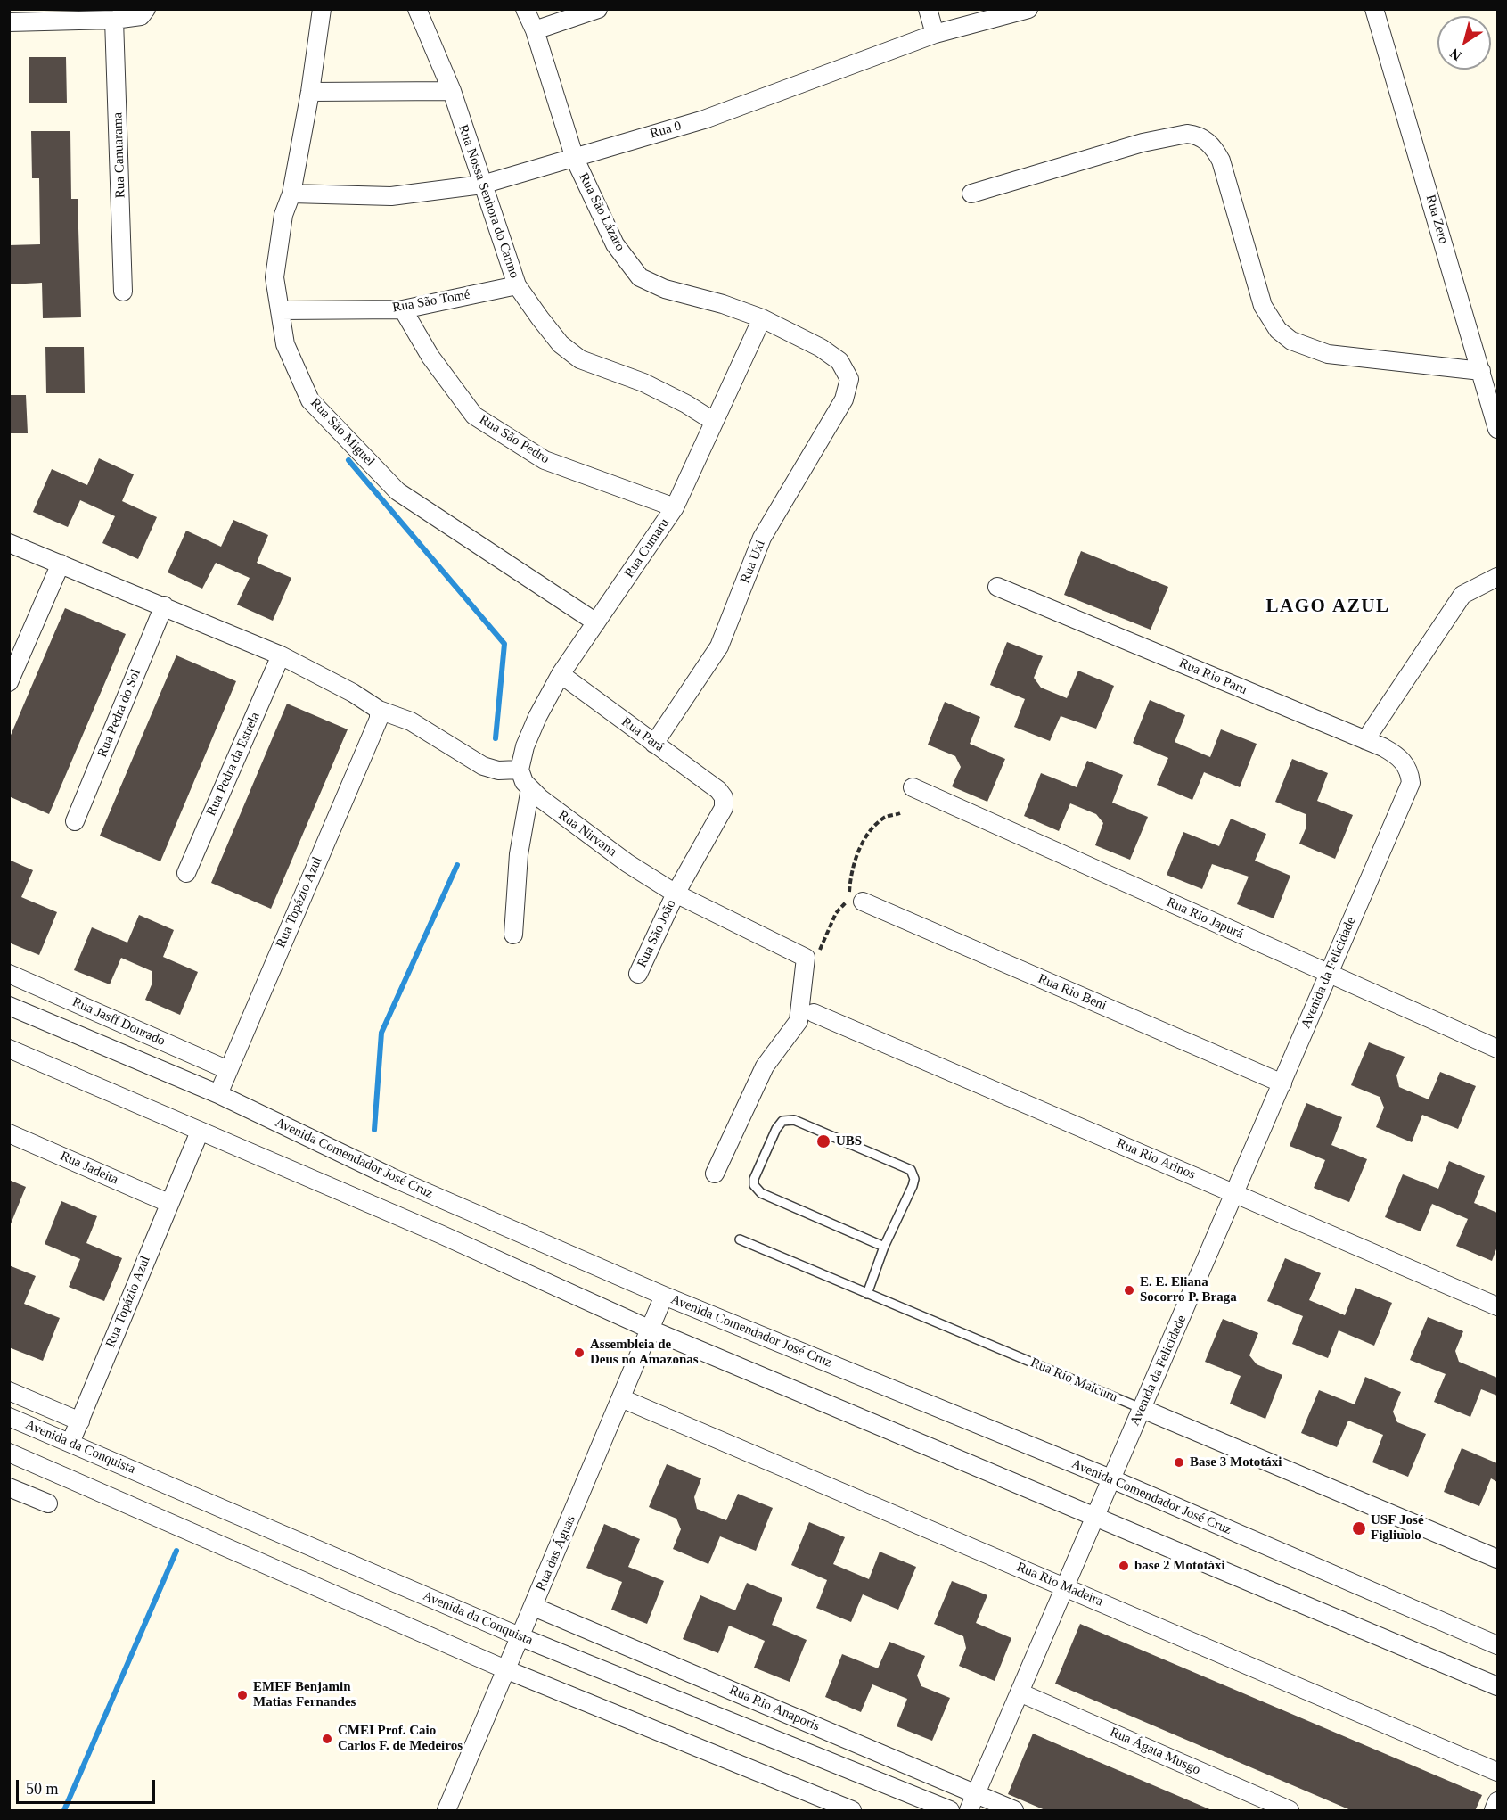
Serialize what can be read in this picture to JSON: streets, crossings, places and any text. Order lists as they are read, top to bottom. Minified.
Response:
{"streets":{"street":["Rua 0","Rua Canuarama","Rua Nossa Senhora do Carmo","Rua São Lázaro","Rua Zero","Rua São Tomé","Rua São Miguel","Rua São Pedro","Rua Cumaru","Rua Uxi","Rua Rio Paru","Rua Pedra do Sol","Rua Pará","Rua Pedra da Estrela","Rua Nirvana","Rua Topázio Azul","Rua Rio Japurá","Rua São João","Avenida da Felicidade","Rua Rio Beni","Rua Jasff Dourado","Avenida Comendador José Cruz","Rua Rio Arinos","Rua Jadeita","Rua Rio Maicuru","Avenida da Conquista","Rua das Águas","Rua Rio Madeira","Rua Rio Anaporis","Rua Ágata Musgo"]},"crossings":[["Rua 0","Rua Nossa Senhora do Carmo"],["Rua 0","Rua São Lázaro"],["Rua 0","Rua São Miguel"],["Rua Nossa Senhora do Carmo","Rua São Tomé"],["Rua Nossa Senhora do Carmo","Rua Cumaru"],["Rua São Lázaro","Rua Cumaru"],["Rua São Lázaro","Rua Uxi"],["Rua São Tomé","Rua São Miguel"],["Rua São Tomé","Rua São Pedro"],["Rua São Miguel","Rua Cumaru"],["Rua São Pedro","Rua Cumaru"],["Rua Cumaru","Rua Pará"],["Rua Cumaru","Rua Nirvana"],["Rua Uxi","Rua Pará"],["Rua Rio Paru","Avenida da Felicidade"],["Rua Pará","Rua São João"],["Rua Nirvana","Rua São João"],["Rua Topázio Azul","Rua Jasff Dourado"],["Rua Topázio Azul","Avenida Comendador José Cruz"],["Rua Topázio Azul","Rua Jadeita"],["Rua Topázio Azul","Avenida da Conquista"],["Rua Rio Japurá","Avenida da Felicidade"],["Avenida da Felicidade","Rua Rio Beni"],["Avenida da Felicidade","Avenida Comendador José Cruz"],["Avenida da Felicidade","Rua Rio Arinos"],["Avenida da Felicidade","Rua Rio Maicuru"],["Avenida da Felicidade","Rua Rio Madeira"],["Avenida da Felicidade","Rua Rio Anaporis"],["Avenida da Felicidade","Rua Ágata Musgo"],["Avenida Comendador José Cruz","Rua das Águas"],["Avenida da Conquista","Rua das Águas"],["Rua das Águas","Rua Rio Madeira"],["Rua das Águas","Rua Rio Anaporis"]],"districts":["LAGO AZUL"],"places":["UBS","E. E. Eliana Socorro P. Braga","Assembleia de Deus no Amazonas","Base 3 Mototáxi","USF José Figliuolo","base 2 Mototáxi","EMEF Benjamin Matias Fernandes","CMEI Prof. Caio Carlos F. de Medeiros"],"scale_bar":"50 m","north":"bottom left"}
